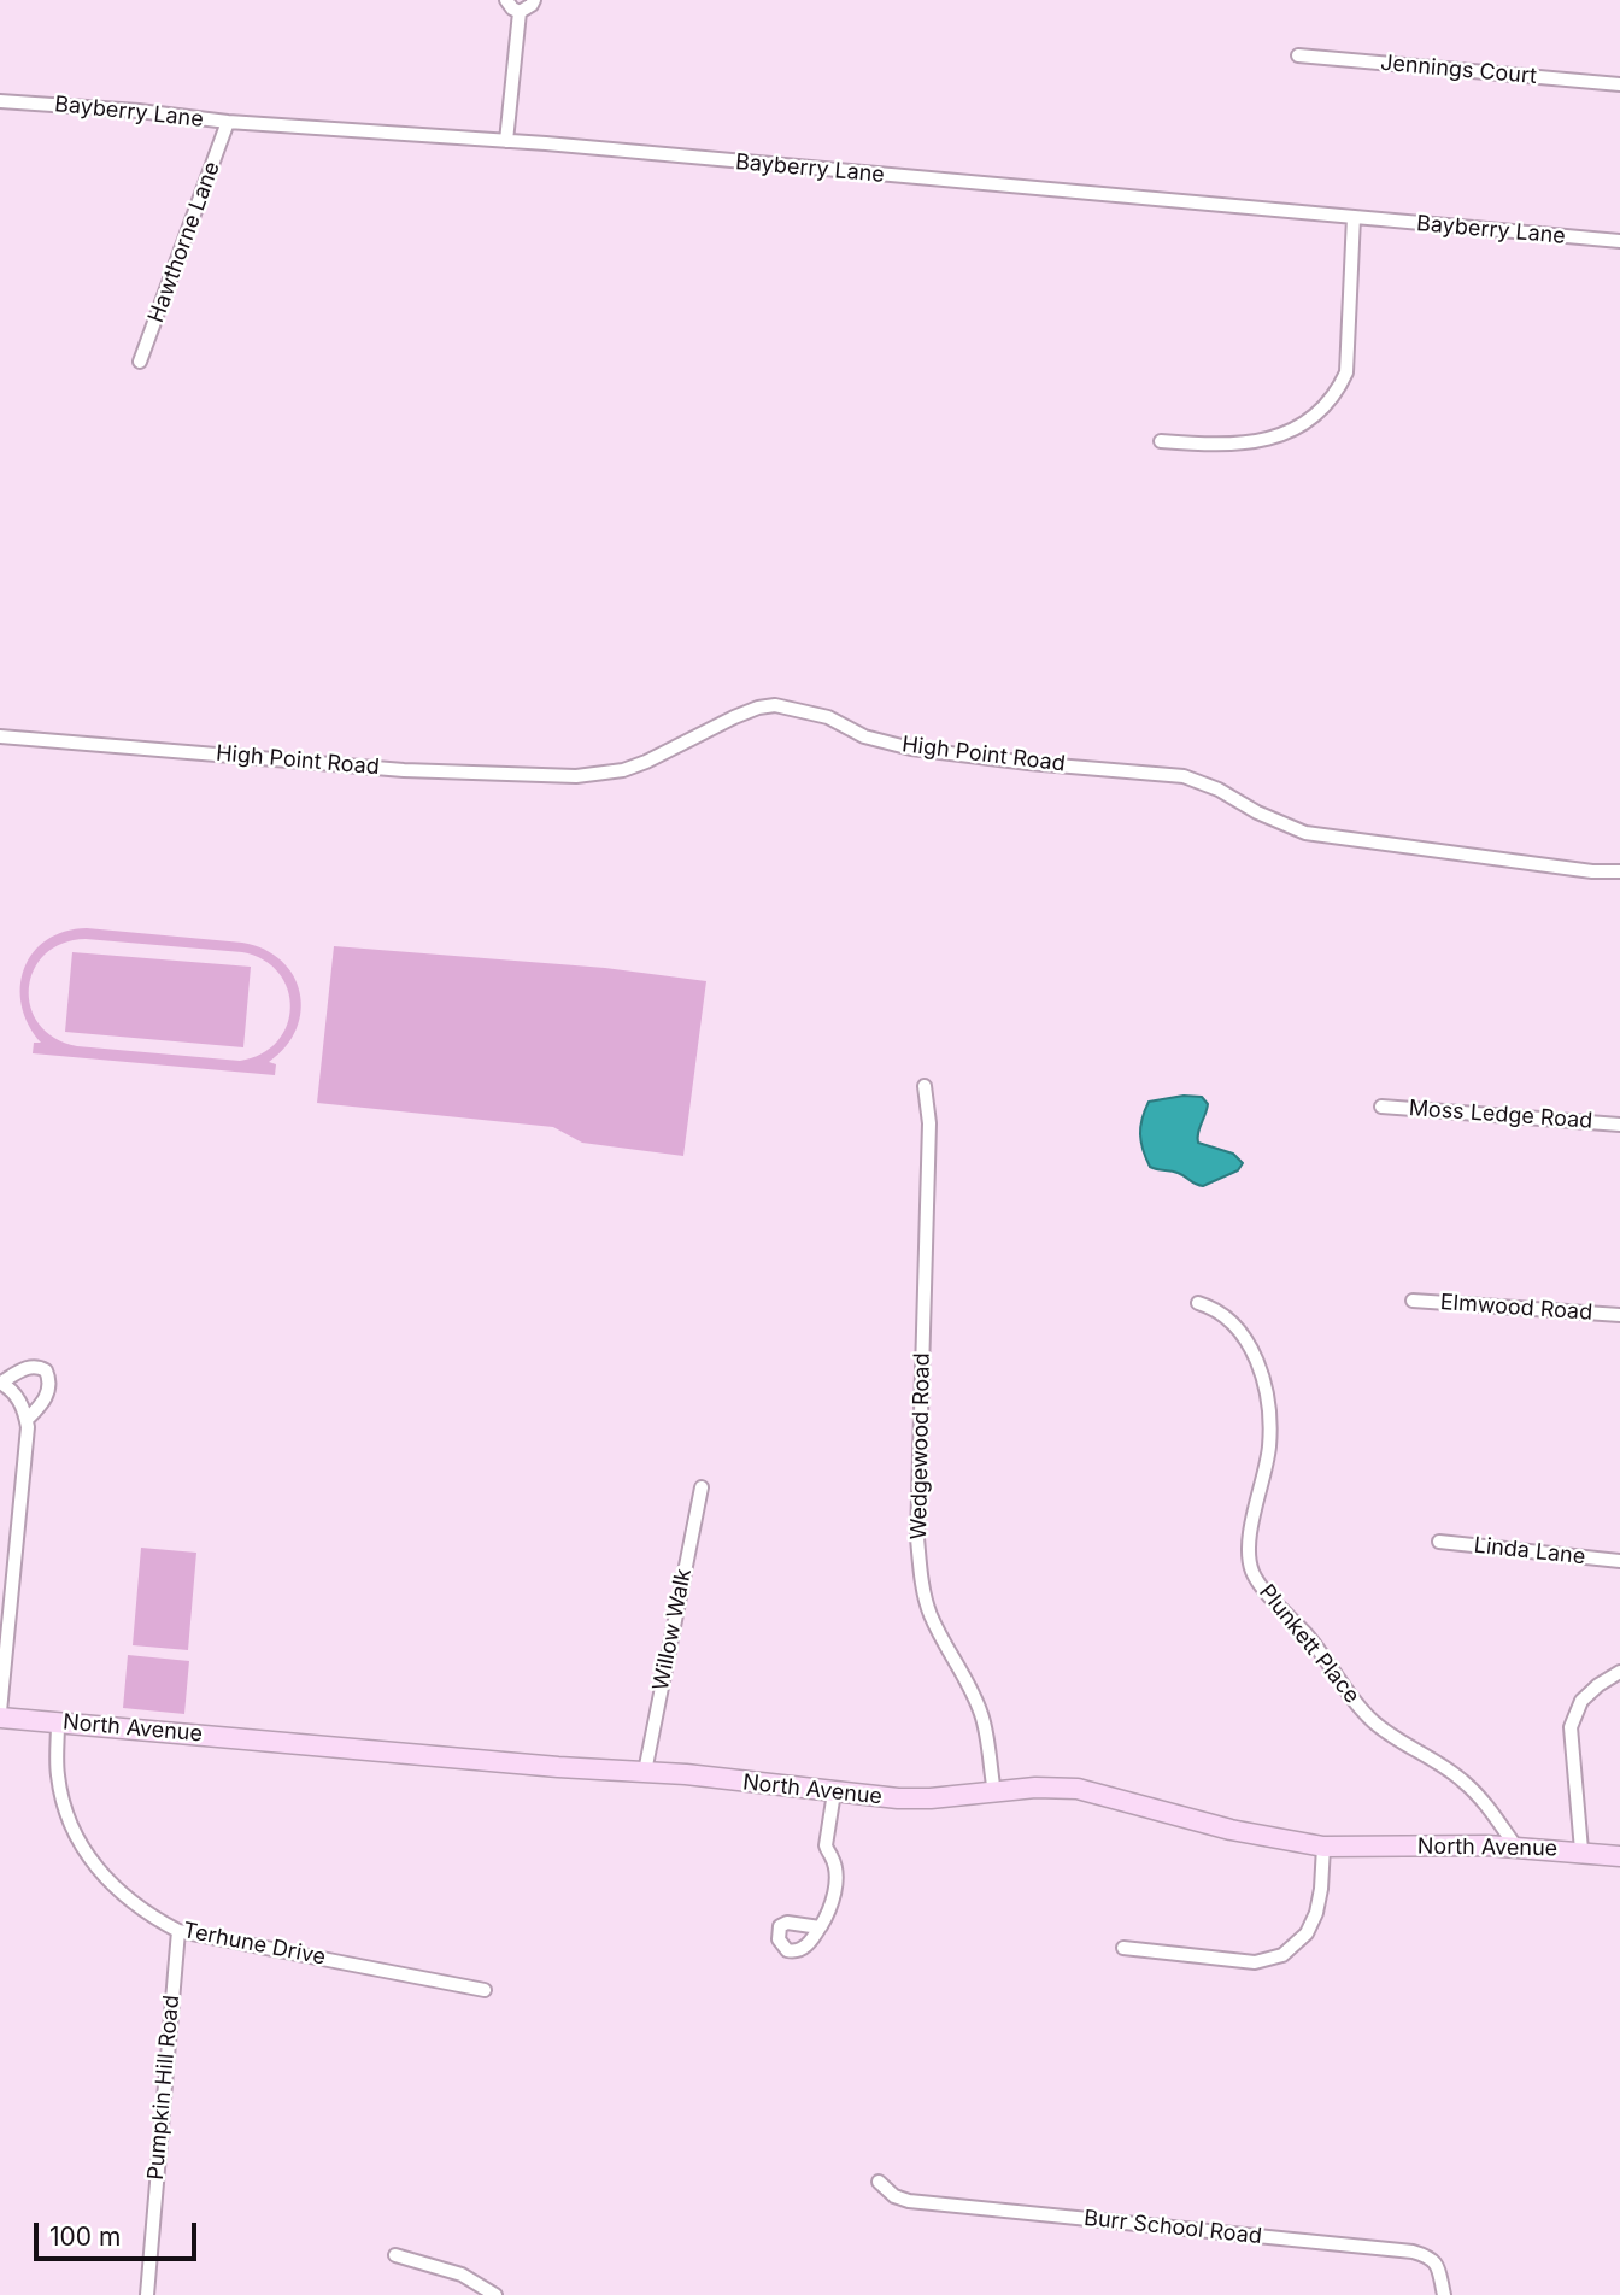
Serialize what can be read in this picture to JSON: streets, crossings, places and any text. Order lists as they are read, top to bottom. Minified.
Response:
{"streets":{"street":["Jennings Court","Bayberry Lane","Hawthorne Lane","High Point Road","Moss Ledge Road","Elmwood Road","Wedgewood Road","Linda Lane","Willow Walk","Plunkett Place","North Avenue","Terhune Drive","Pumpkin Hill Road","Burr School Road"]},"crossings":[["Bayberry Lane","Hawthorne Lane"],["Wedgewood Road","North Avenue"],["Willow Walk","North Avenue"],["Plunkett Place","North Avenue"],["North Avenue","Terhune Drive"],["Terhune Drive","Pumpkin Hill Road"]],"scale_bar":"100 m"}
